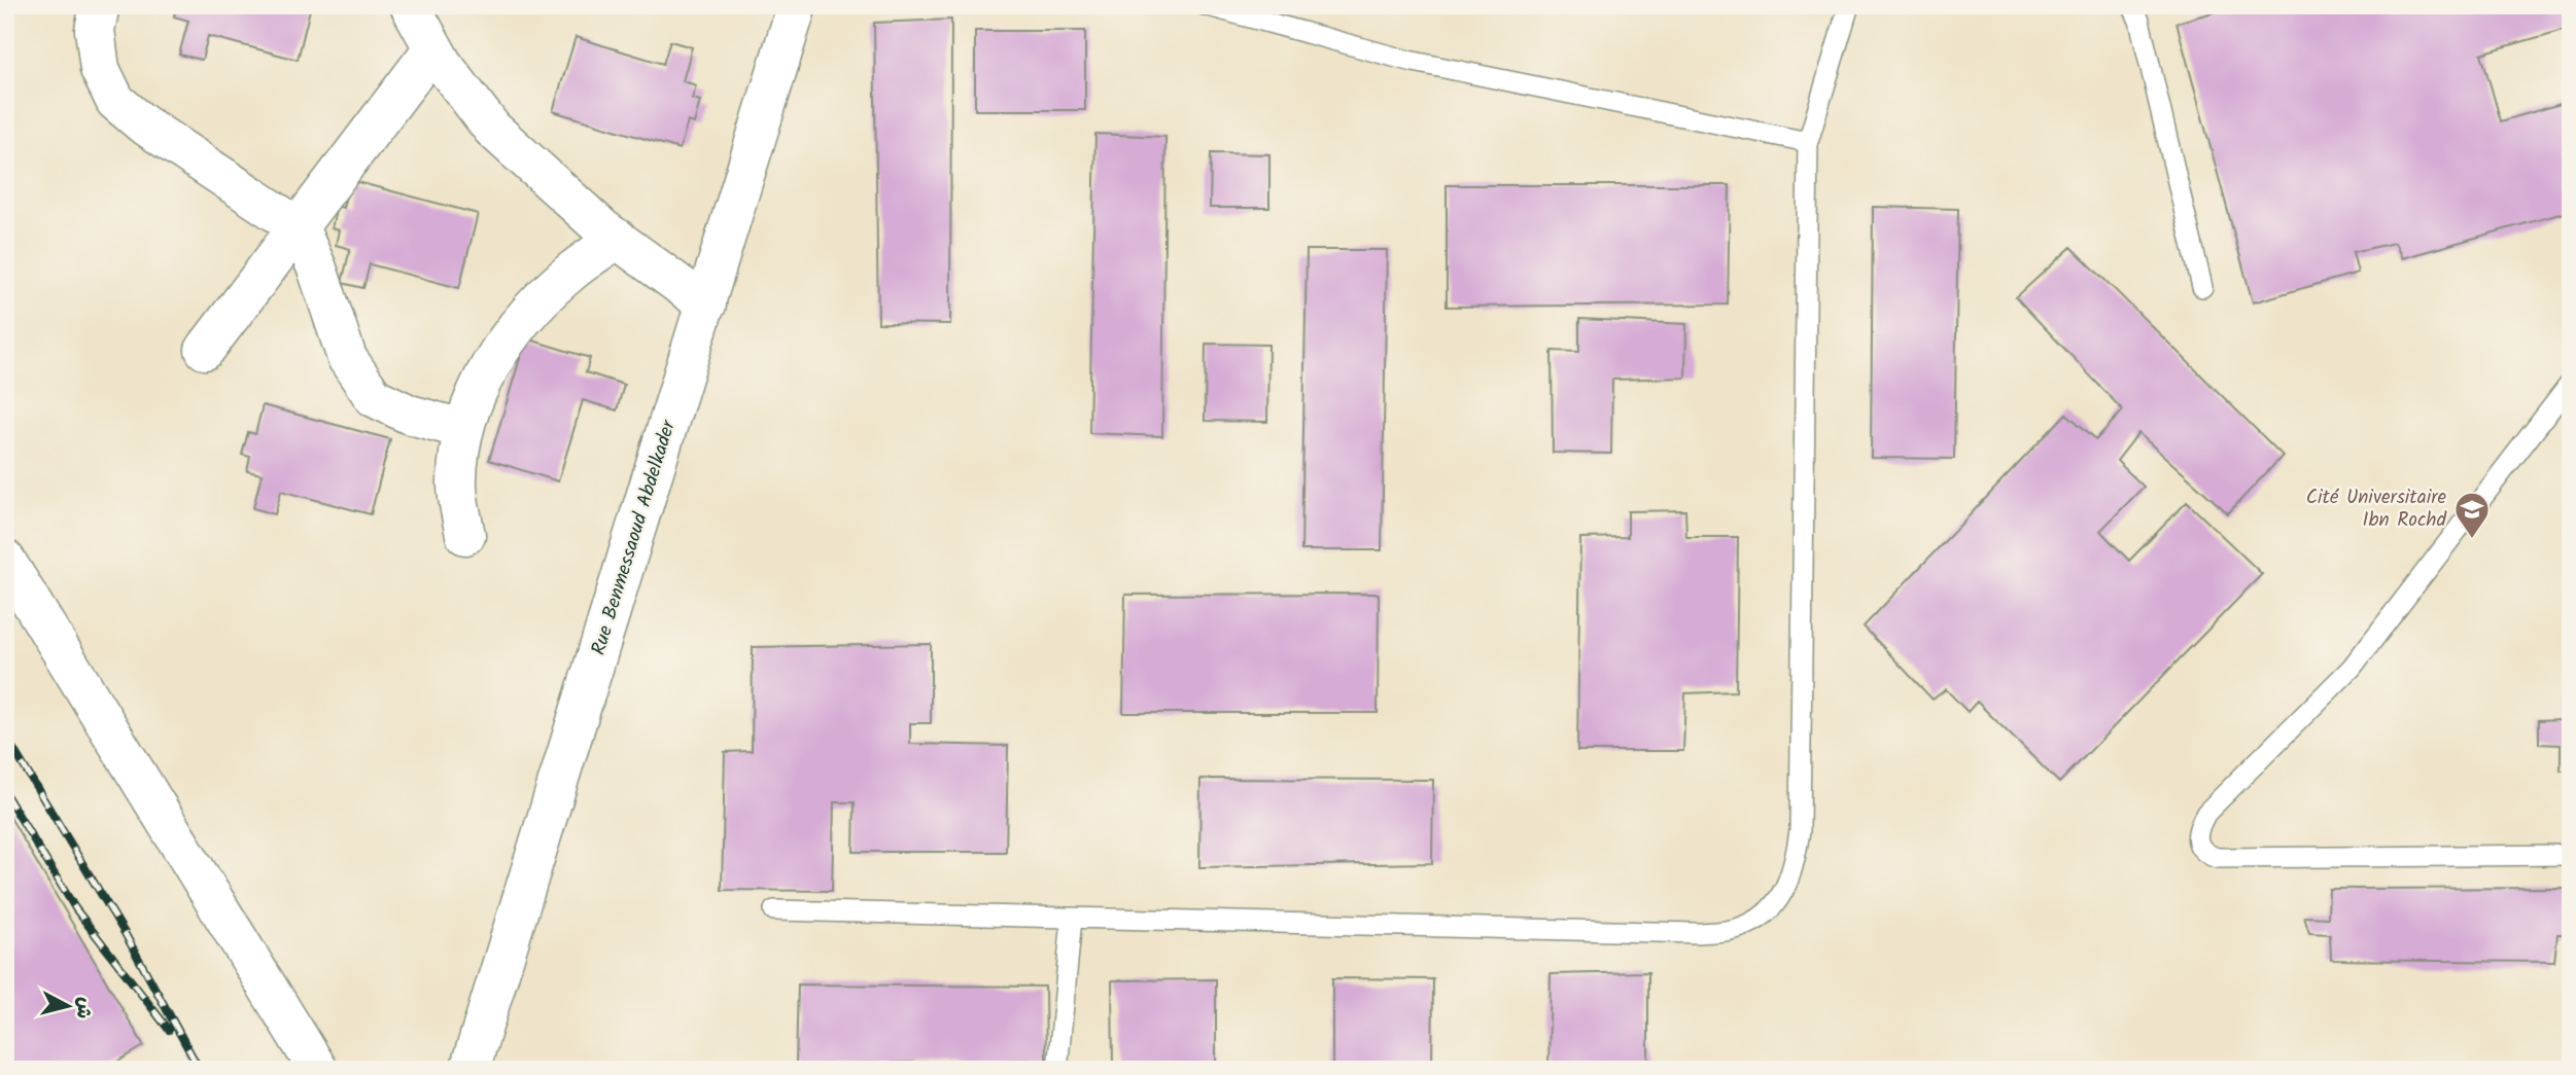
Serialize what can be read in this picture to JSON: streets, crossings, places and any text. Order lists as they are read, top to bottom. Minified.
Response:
{"streets":{"street":["Rue Benmessaoud Abdelkader"]},"places":{"school or university":["Cité Universitaire Ibn Rochd"]},"north":"right"}
